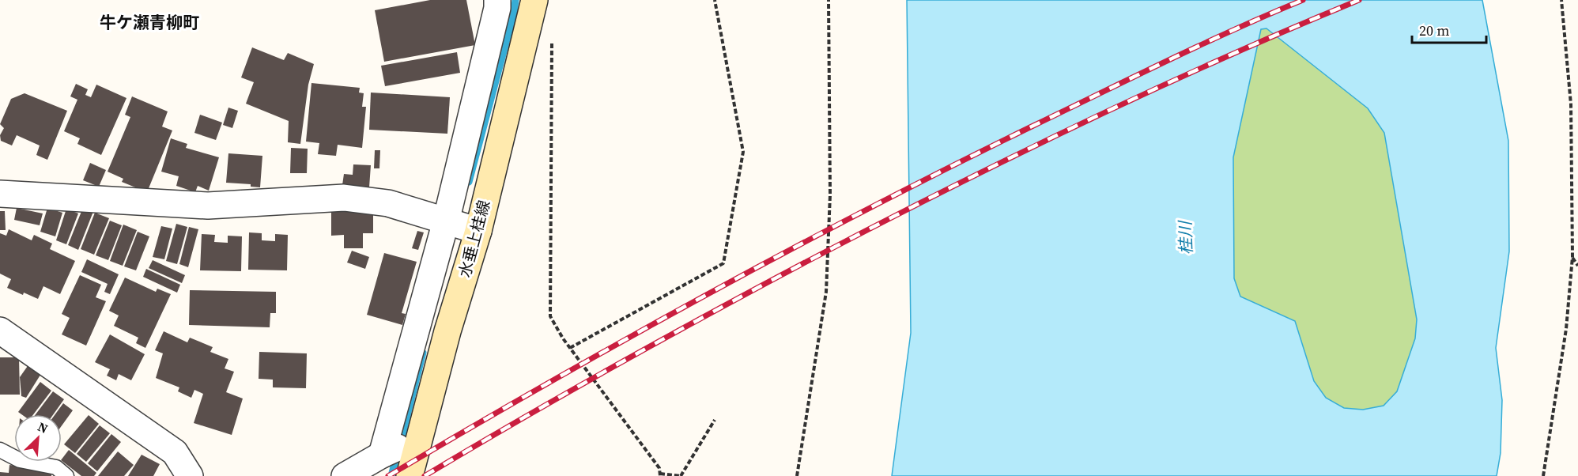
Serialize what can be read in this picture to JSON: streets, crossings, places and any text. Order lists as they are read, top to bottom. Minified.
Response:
{"streets":{"main road":["水垂上桂線"]},"districts":["牛ケ瀬青柳町"],"water":["桂川"],"scale_bar":"20 m","north":"top right"}
